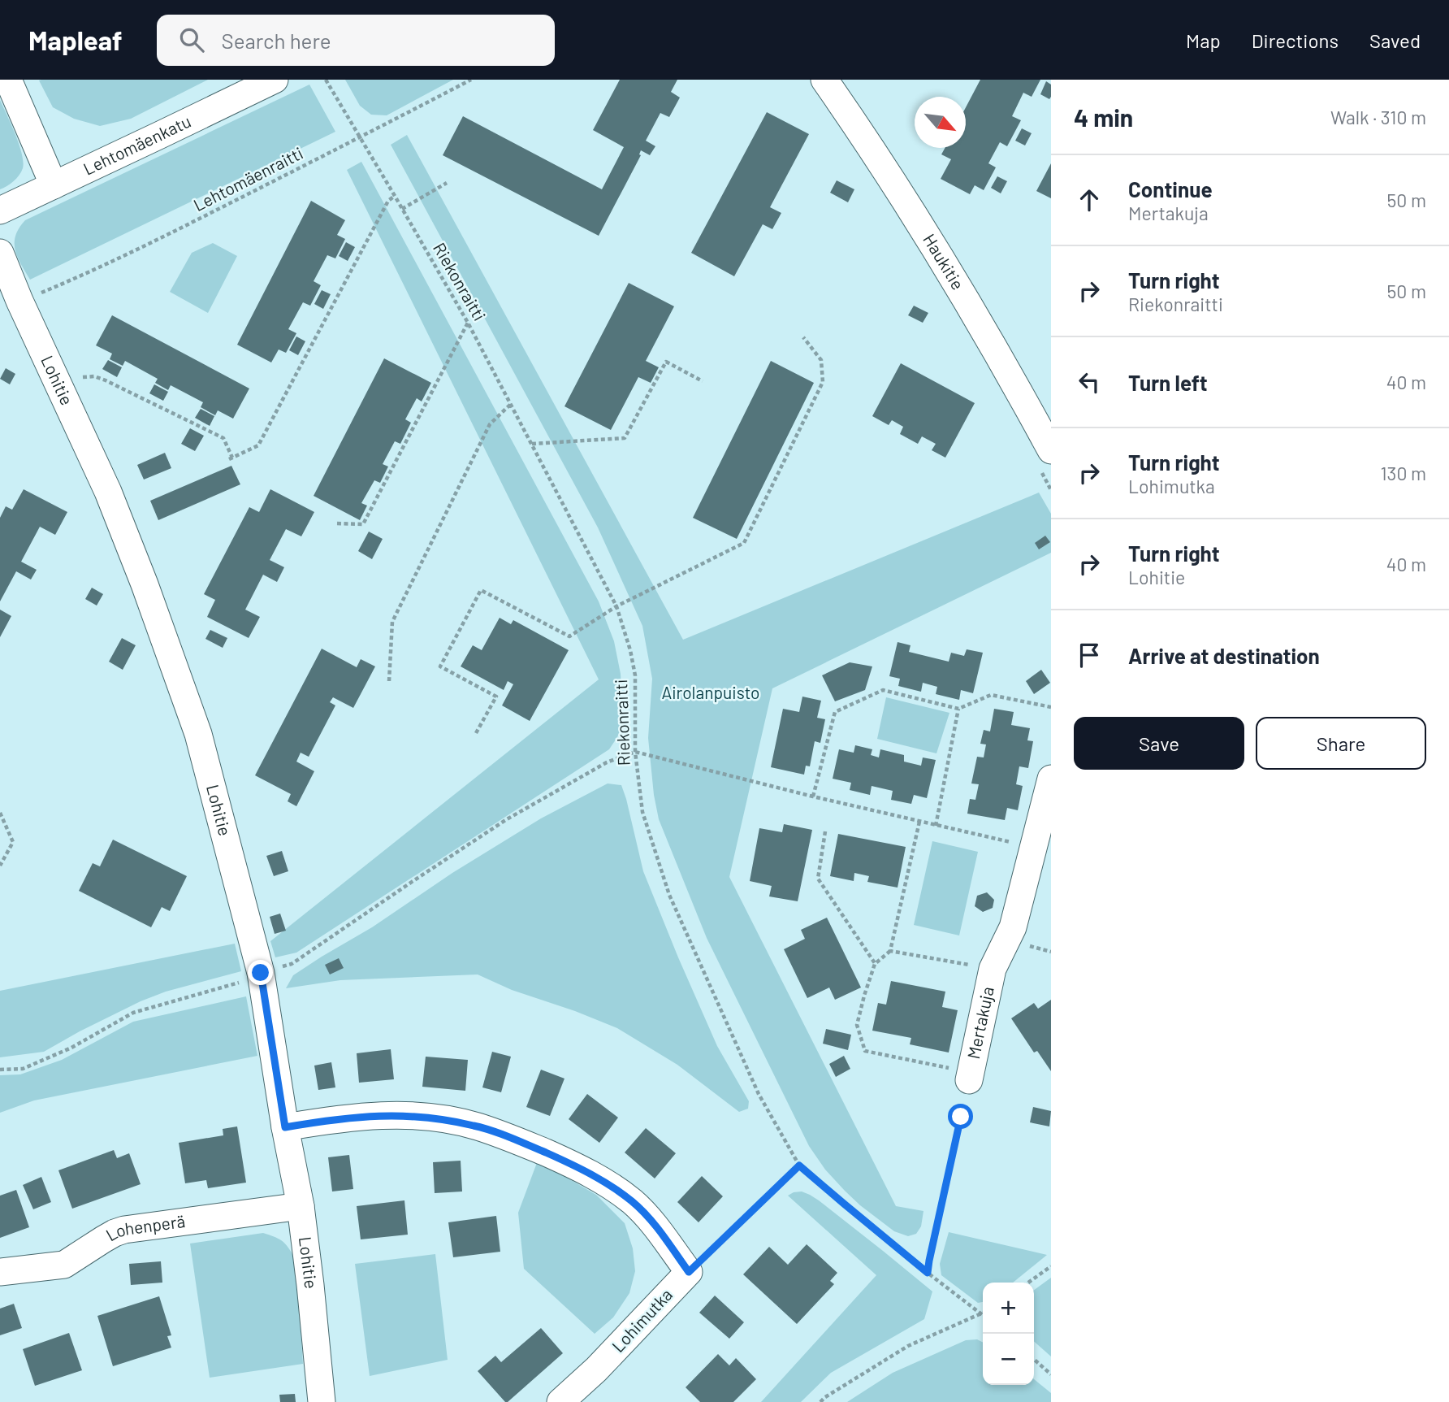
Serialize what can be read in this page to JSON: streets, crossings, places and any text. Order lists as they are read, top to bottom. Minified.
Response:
{"streets":{"street":["Lehtomäenkatu","Haukitie","Lohitie","Mertakuja","Lohenperä","Lohimutka"],"path":["Lehtomäenraitti","Riekonraitti"]},"crossings":[["Lehtomäenraitti","Riekonraitti"],["Riekonraitti","Mertakuja"],["Lohitie","Lohenperä"]],"parks":["Airolanpuisto"],"north":"bottom right","page":{"header":"Mapleaf","search":"Search here","nav":["Map","Directions","Saved"],"heading":["4 min","Walk · 310 m"],"list":[["Continue","Mertakuja","50 m"],["Turn right","Riekonraitti","50 m"],["Turn left","40 m"],["Turn right","Lohimutka","130 m"],["Turn right","Lohitie","40 m"],"Arrive at destination"],"buttons":["Save","Share"],"map_buttons":["+","−"]}}
